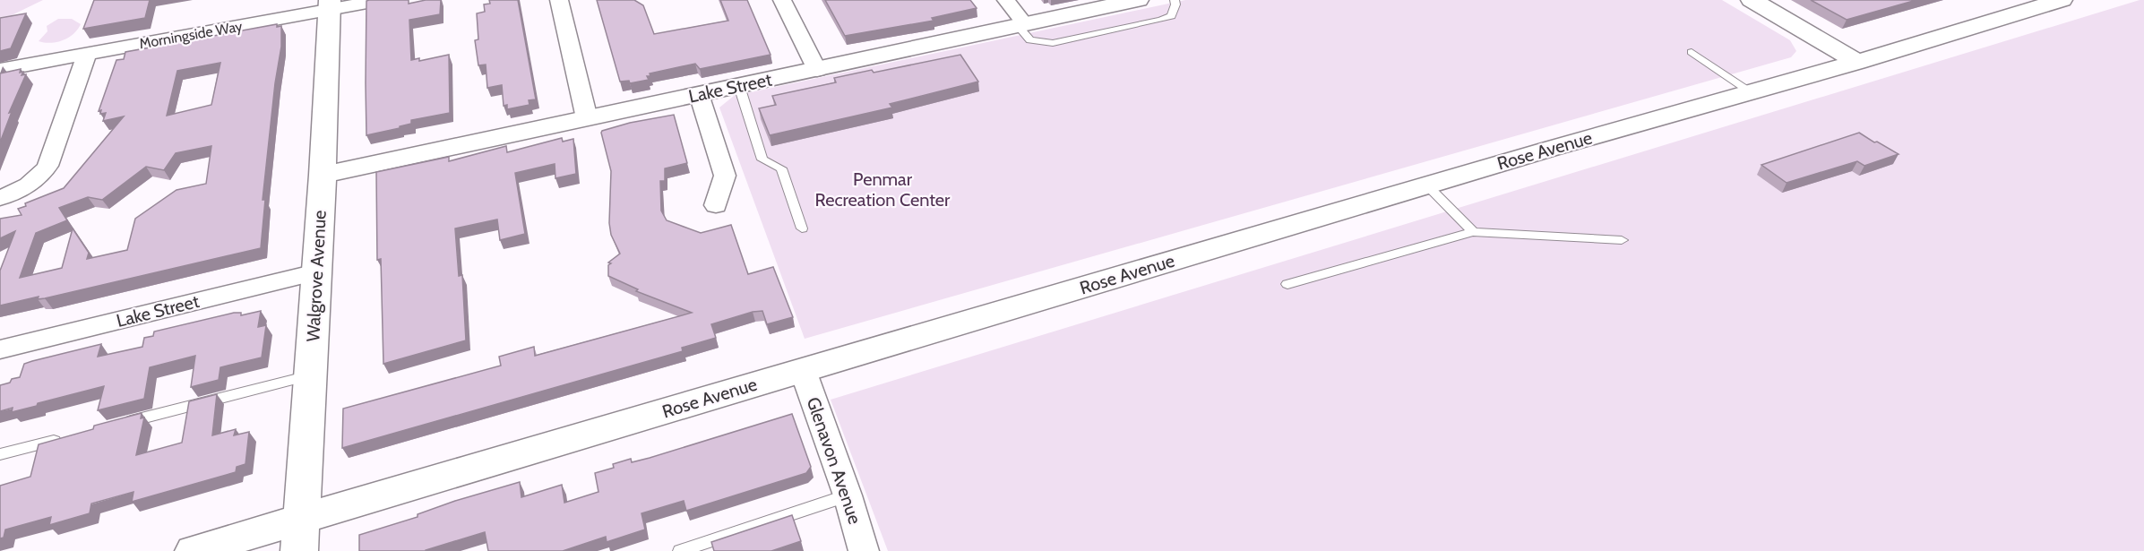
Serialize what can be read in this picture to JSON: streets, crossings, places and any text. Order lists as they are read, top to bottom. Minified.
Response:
{"streets":{"street":["Morningside Way","Lake Street","Rose Avenue","Walgrove Avenue","Glenavon Avenue"]},"crossings":[["Morningside Way","Walgrove Avenue"],["Lake Street","Walgrove Avenue"],["Rose Avenue","Walgrove Avenue"],["Rose Avenue","Glenavon Avenue"]],"parks":["Penmar Recreation Center"]}
